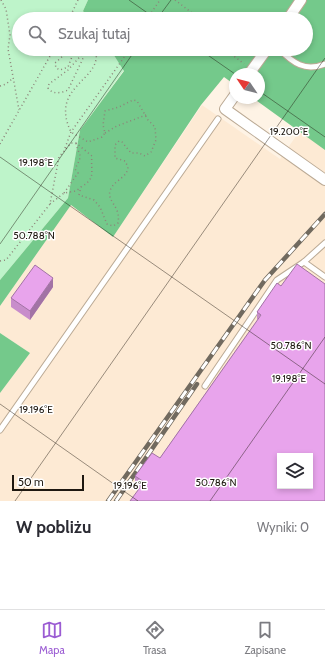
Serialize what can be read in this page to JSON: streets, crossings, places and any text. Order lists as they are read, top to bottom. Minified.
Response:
{"scale_bar":"50 m","north":"top left","page":{"search":"Szukaj tutaj","scale":"50 m","heading":["W pobliżu","Wyniki: 0"],"nav":["Mapa","Trasa","Zapisane"]},"coordinates":["19.200°E","19.198°E","50.788°N","50.786°N","19.196°E"]}
